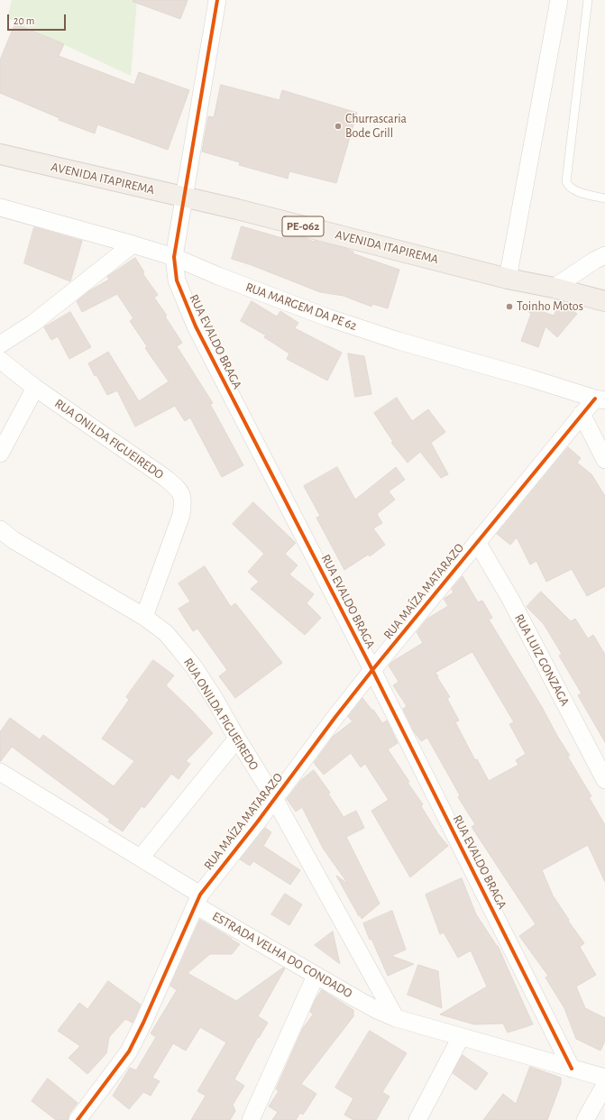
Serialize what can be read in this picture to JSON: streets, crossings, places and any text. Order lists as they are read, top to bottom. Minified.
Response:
{"streets":{"main road":["AVENIDA ITAPIREMA","PE-062"],"street":["RUA MARGEM DA PE 62","RUA EVALDO BRAGA","RUA ONILDA FIGUEIREDO","RUA MAÍZA MATARAZO","RUA LUIZ GONZAGA","ESTRADA VELHA DO CONDADO"]},"crossings":[["AVENIDA ITAPIREMA","RUA EVALDO BRAGA"],["RUA MARGEM DA PE 62","RUA EVALDO BRAGA"],["RUA MARGEM DA PE 62","RUA MAÍZA MATARAZO"],["RUA EVALDO BRAGA","RUA MAÍZA MATARAZO"],["RUA EVALDO BRAGA","ESTRADA VELHA DO CONDADO"],["RUA ONILDA FIGUEIREDO","RUA MAÍZA MATARAZO"],["RUA ONILDA FIGUEIREDO","ESTRADA VELHA DO CONDADO"],["RUA MAÍZA MATARAZO","RUA LUIZ GONZAGA"],["RUA MAÍZA MATARAZO","ESTRADA VELHA DO CONDADO"]],"places":["Churrascaria Bode Grill","Toinho Motos"],"scale_bar":"20 m"}
